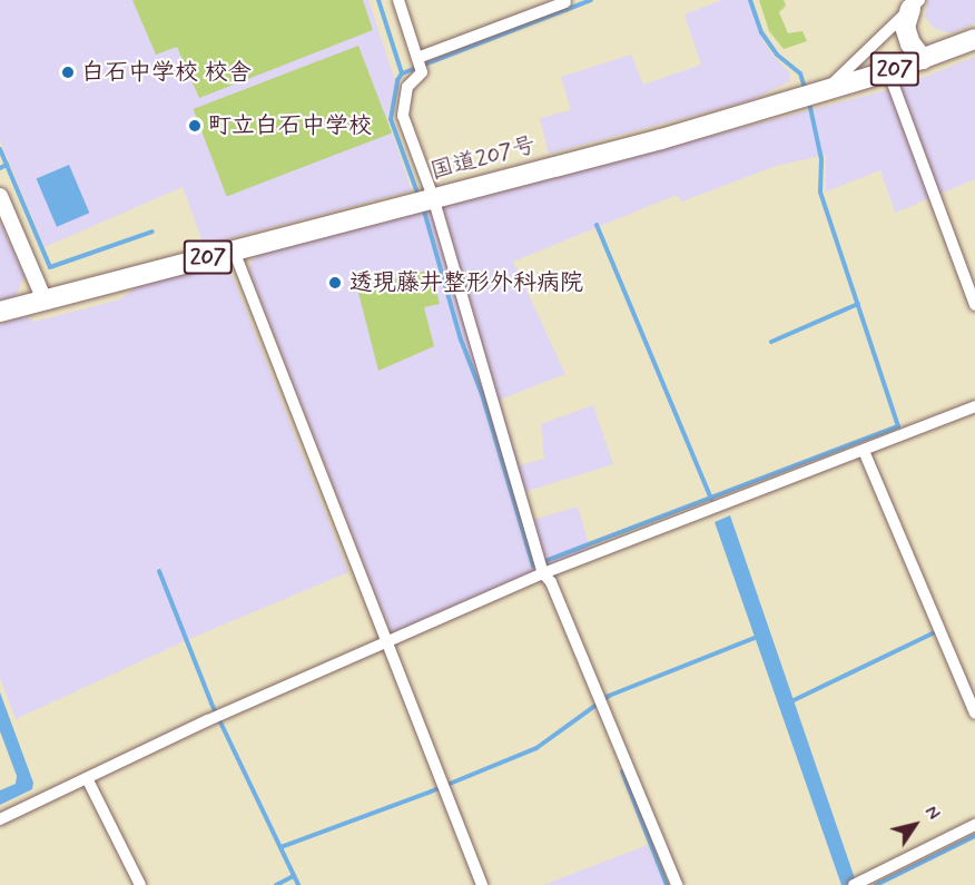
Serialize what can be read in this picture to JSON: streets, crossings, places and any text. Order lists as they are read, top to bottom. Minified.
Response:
{"streets":{"highway":["207","国道207号"]},"places":["白石中学校 校舎","町立白石中学校","透現藤井整形外科病院"],"north":"top right"}
